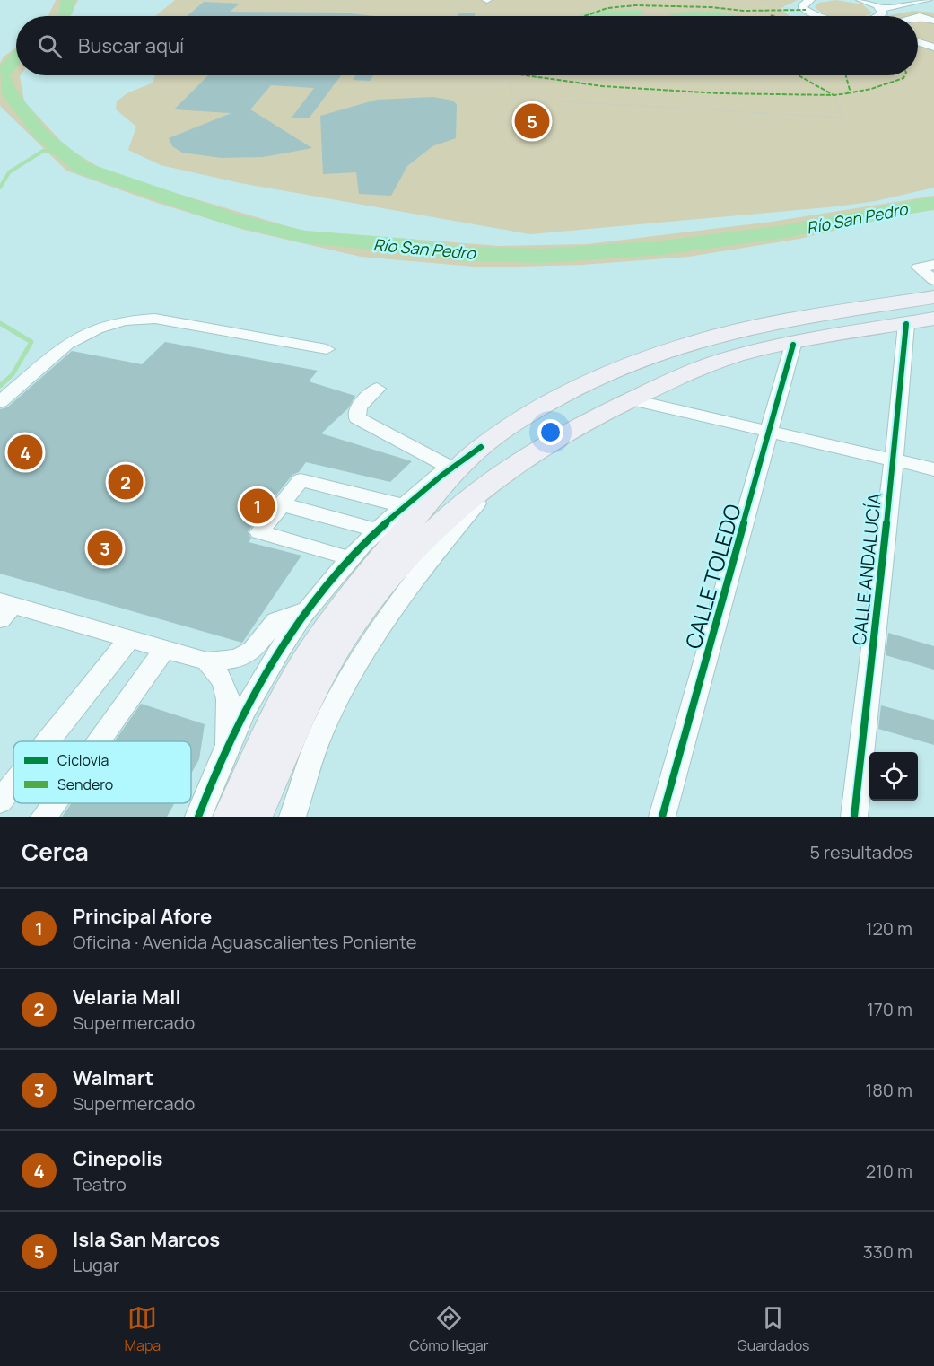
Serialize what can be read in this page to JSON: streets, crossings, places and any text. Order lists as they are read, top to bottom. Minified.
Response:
{"streets":{"street":["CALLE ANDALUCÍA","CALLE TOLEDO"]},"water":["Río San Pedro"],"legend":["Ciclovía","Sendero"],"page":{"search":"Buscar aquí","pins":["5","4","2","1","3"],"heading":["Cerca","5 resultados"],"list":[{"mark":"1","name":"Principal Afore","note":"Oficina · Avenida Aguascalientes Poniente","value":"120 m"},{"mark":"2","name":"Velaria Mall","note":"Supermercado","value":"170 m"},{"mark":"3","name":"Walmart","note":"Supermercado","value":"180 m"},{"mark":"4","name":"Cinepolis","note":"Teatro","value":"210 m"},{"mark":"5","name":"Isla San Marcos","note":"Lugar","value":"330 m"}],"nav":["Mapa","Cómo llegar","Guardados"]}}
